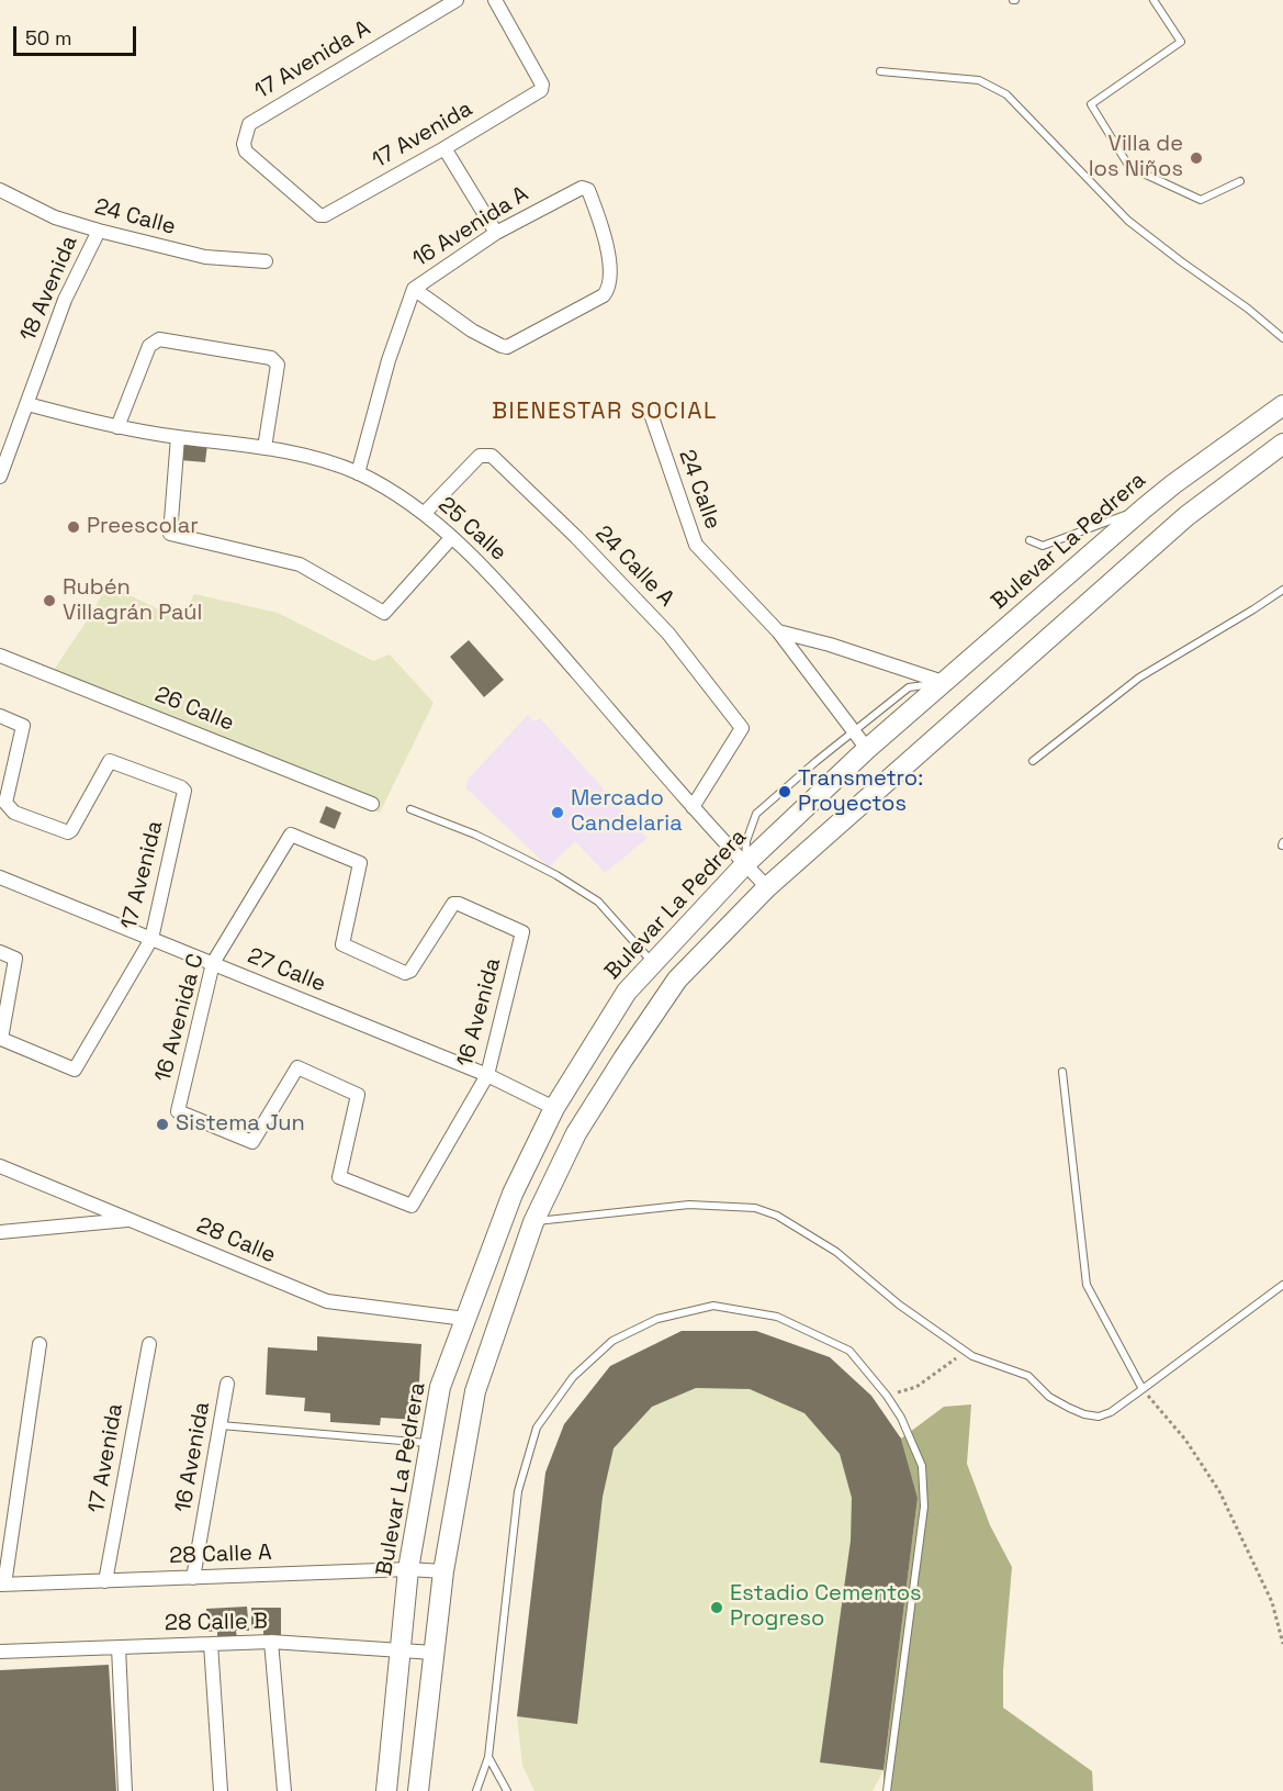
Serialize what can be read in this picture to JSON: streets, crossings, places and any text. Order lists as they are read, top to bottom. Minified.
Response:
{"streets":{"main road":["Bulevar La Pedrera"],"street":["17 Avenida A","17 Avenida","24 Calle","16 Avenida A","18 Avenida","25 Calle","24 Calle A","26 Calle","27 Calle","16 Avenida","16 Avenida C","28 Calle","28 Calle A","28 Calle B"]},"crossings":[["17 Avenida A","17 Avenida"],["17 Avenida","27 Calle"],["17 Avenida","28 Calle A"],["24 Calle","18 Avenida"],["24 Calle","Bulevar La Pedrera"],["16 Avenida A","25 Calle"],["18 Avenida","25 Calle"],["25 Calle","Bulevar La Pedrera"],["25 Calle","24 Calle A"],["Bulevar La Pedrera","27 Calle"],["Bulevar La Pedrera","28 Calle"],["Bulevar La Pedrera","28 Calle A"],["Bulevar La Pedrera","28 Calle B"],["27 Calle","16 Avenida"],["27 Calle","16 Avenida C"],["16 Avenida","16 Avenida C"],["16 Avenida","28 Calle A"]],"districts":["BIENESTAR SOCIAL"],"places":["Villa de los Niños","Preescolar","Rubén Villagrán Paúl","Transmetro: Proyectos","Mercado Candelaria","Sistema Jun","Estadio Cementos Progreso"],"scale_bar":"50 m"}
